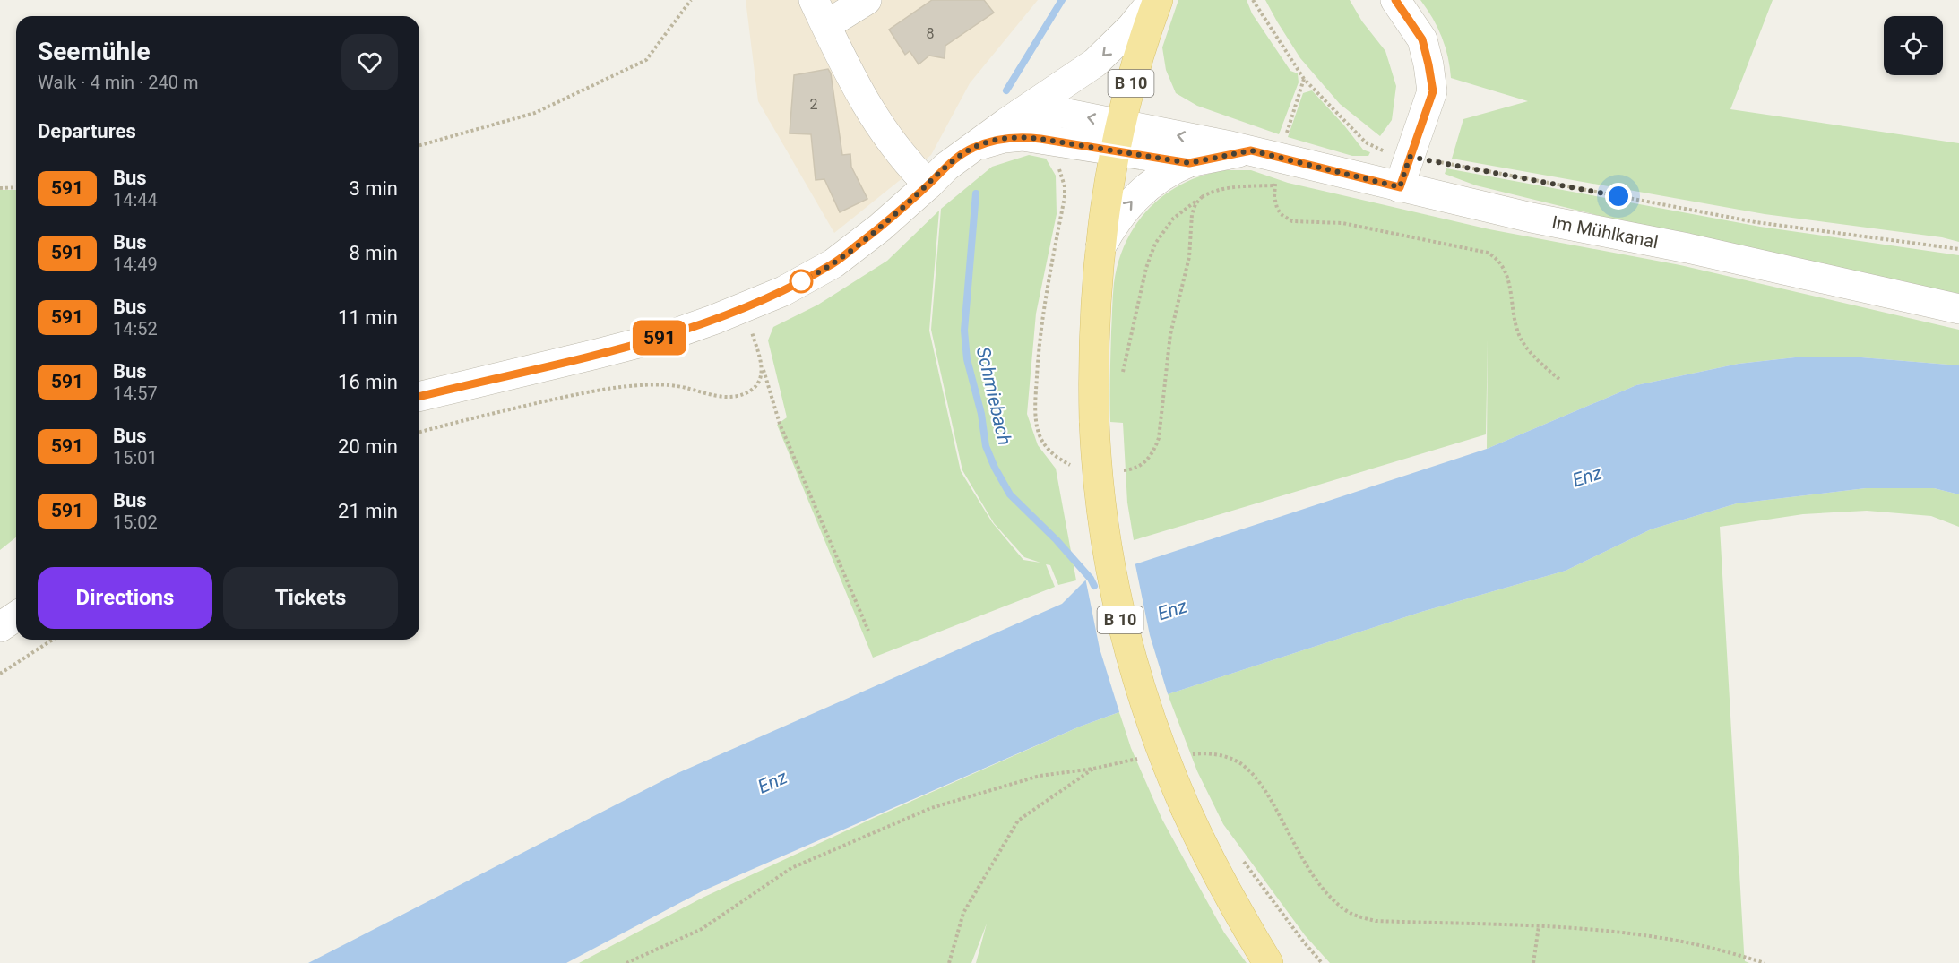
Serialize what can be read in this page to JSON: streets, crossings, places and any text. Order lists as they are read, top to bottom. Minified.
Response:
{"streets":{"main road":["B 10"],"street":["Im Mühlkanal"]},"crossings":[["B 10","Im Mühlkanal"]],"water":["Schmiebach","Enz"],"lines":["bus line 591"],"house_numbers":["8","2"],"page":{"on_map":"591","heading":[["Seemühle","Walk · 4 min · 240 m"],"Departures"],"list":[{"mark":"591","name":"Bus","note":"14:44","value":"3 min"},{"mark":"591","name":"Bus","note":"14:49","value":"8 min"},{"mark":"591","name":"Bus","note":"14:52","value":"11 min"},{"mark":"591","name":"Bus","note":"14:57","value":"16 min"},{"mark":"591","name":"Bus","note":"15:01","value":"20 min"},{"mark":"591","name":"Bus","note":"15:02","value":"21 min"}],"buttons":["Directions","Tickets"]}}
